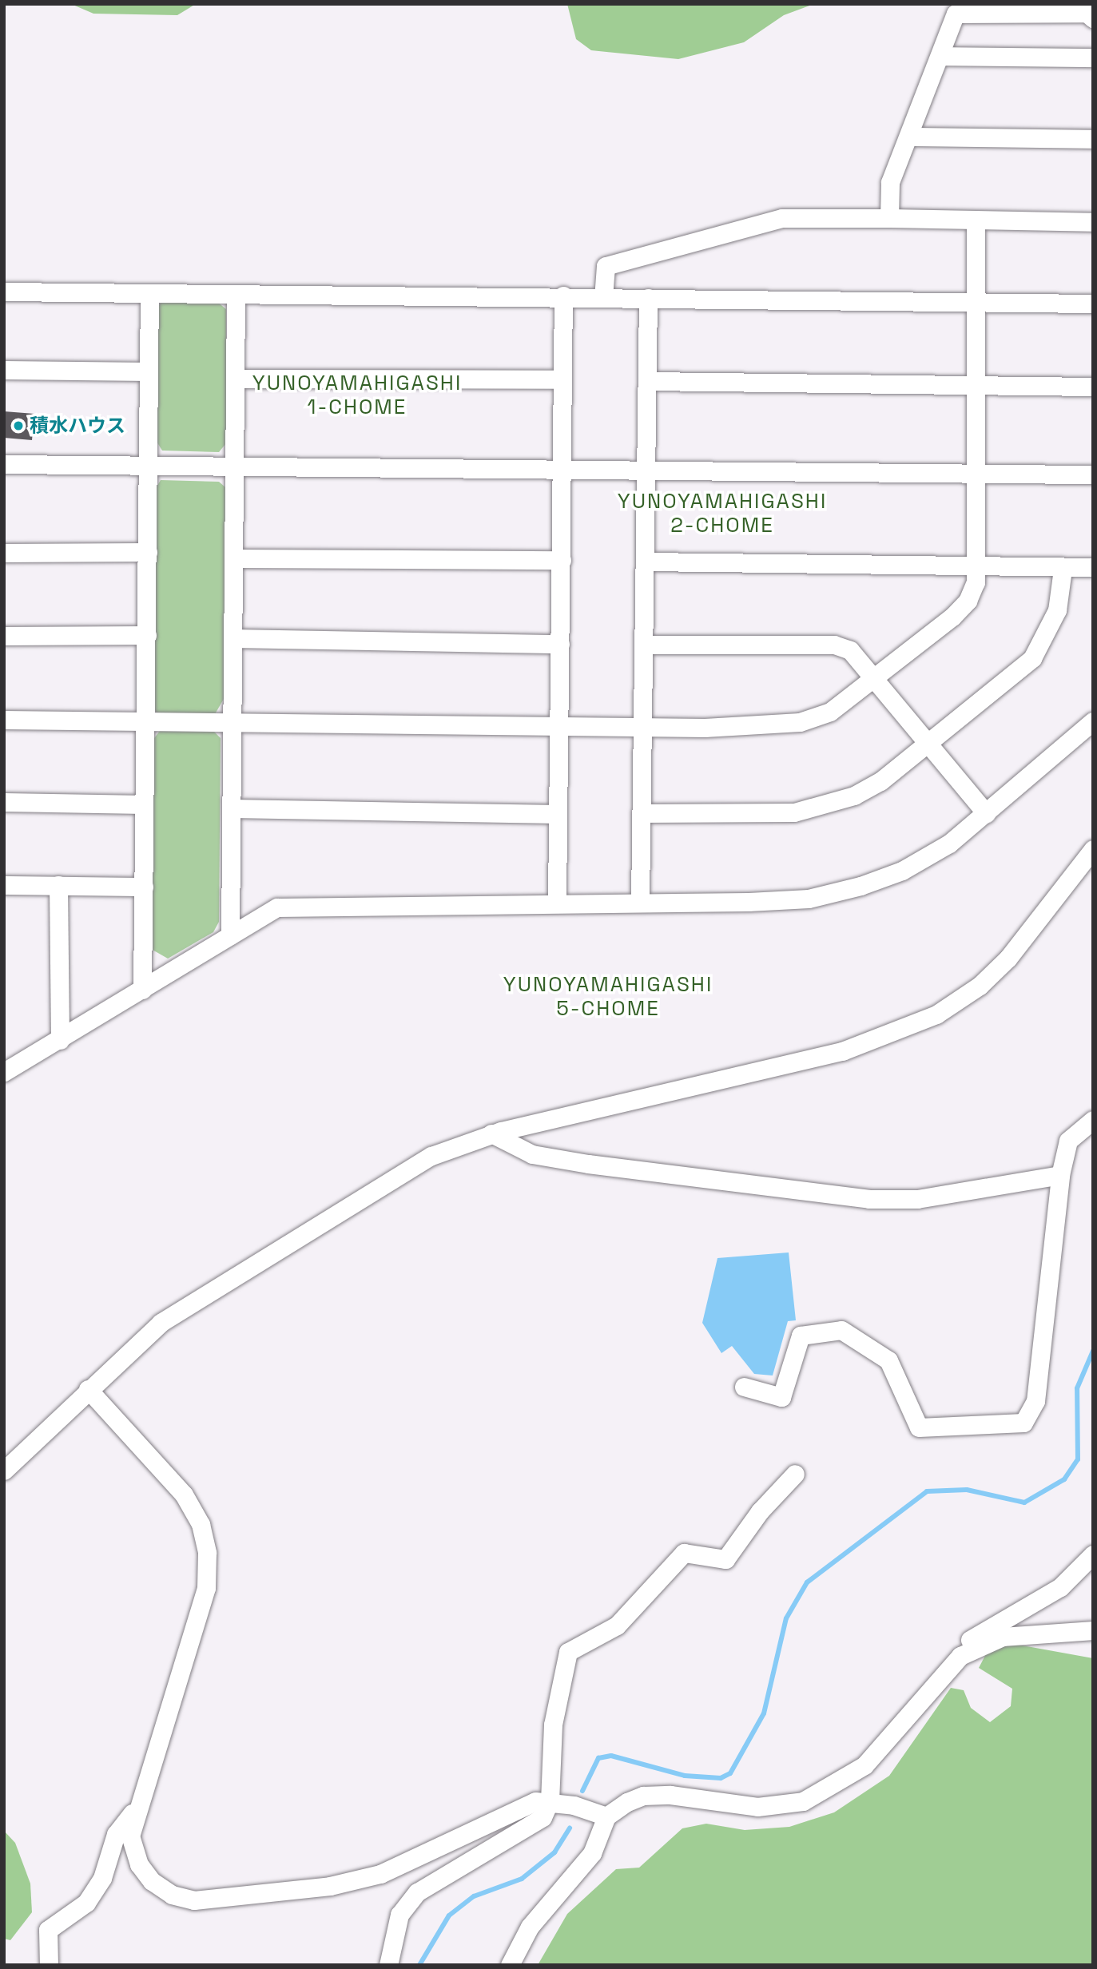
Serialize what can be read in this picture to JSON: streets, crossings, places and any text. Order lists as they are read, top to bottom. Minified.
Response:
{"districts":["YUNOYAMAHIGASHI 1-CHOME","YUNOYAMAHIGASHI 2-CHOME","YUNOYAMAHIGASHI 5-CHOME"],"places":["積水ハウス"]}
